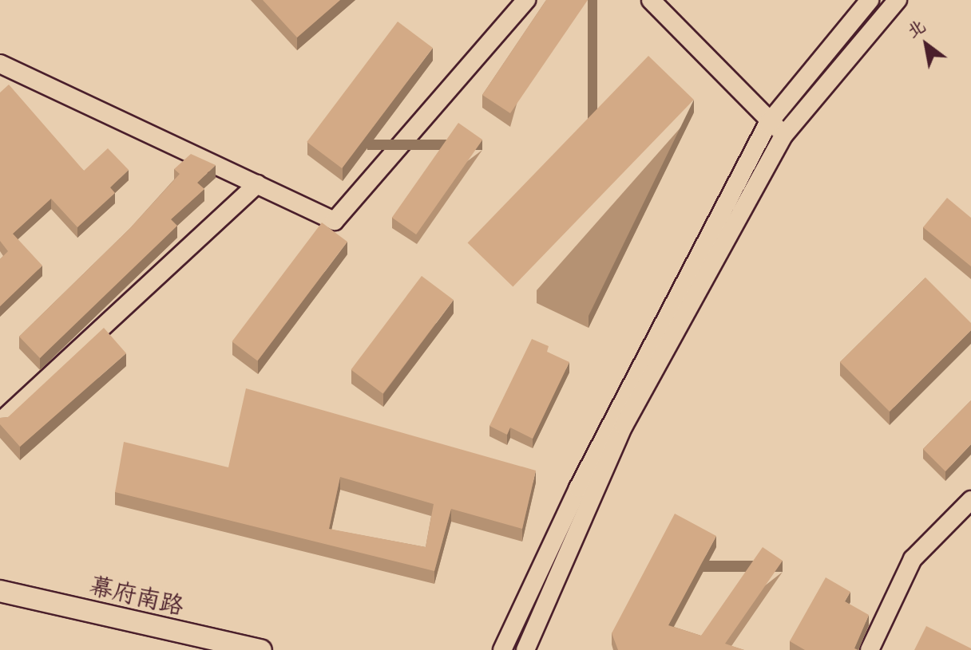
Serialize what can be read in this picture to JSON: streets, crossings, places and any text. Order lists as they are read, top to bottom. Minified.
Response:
{"streets":{"street":["幕府南路"]},"north":"top left"}
